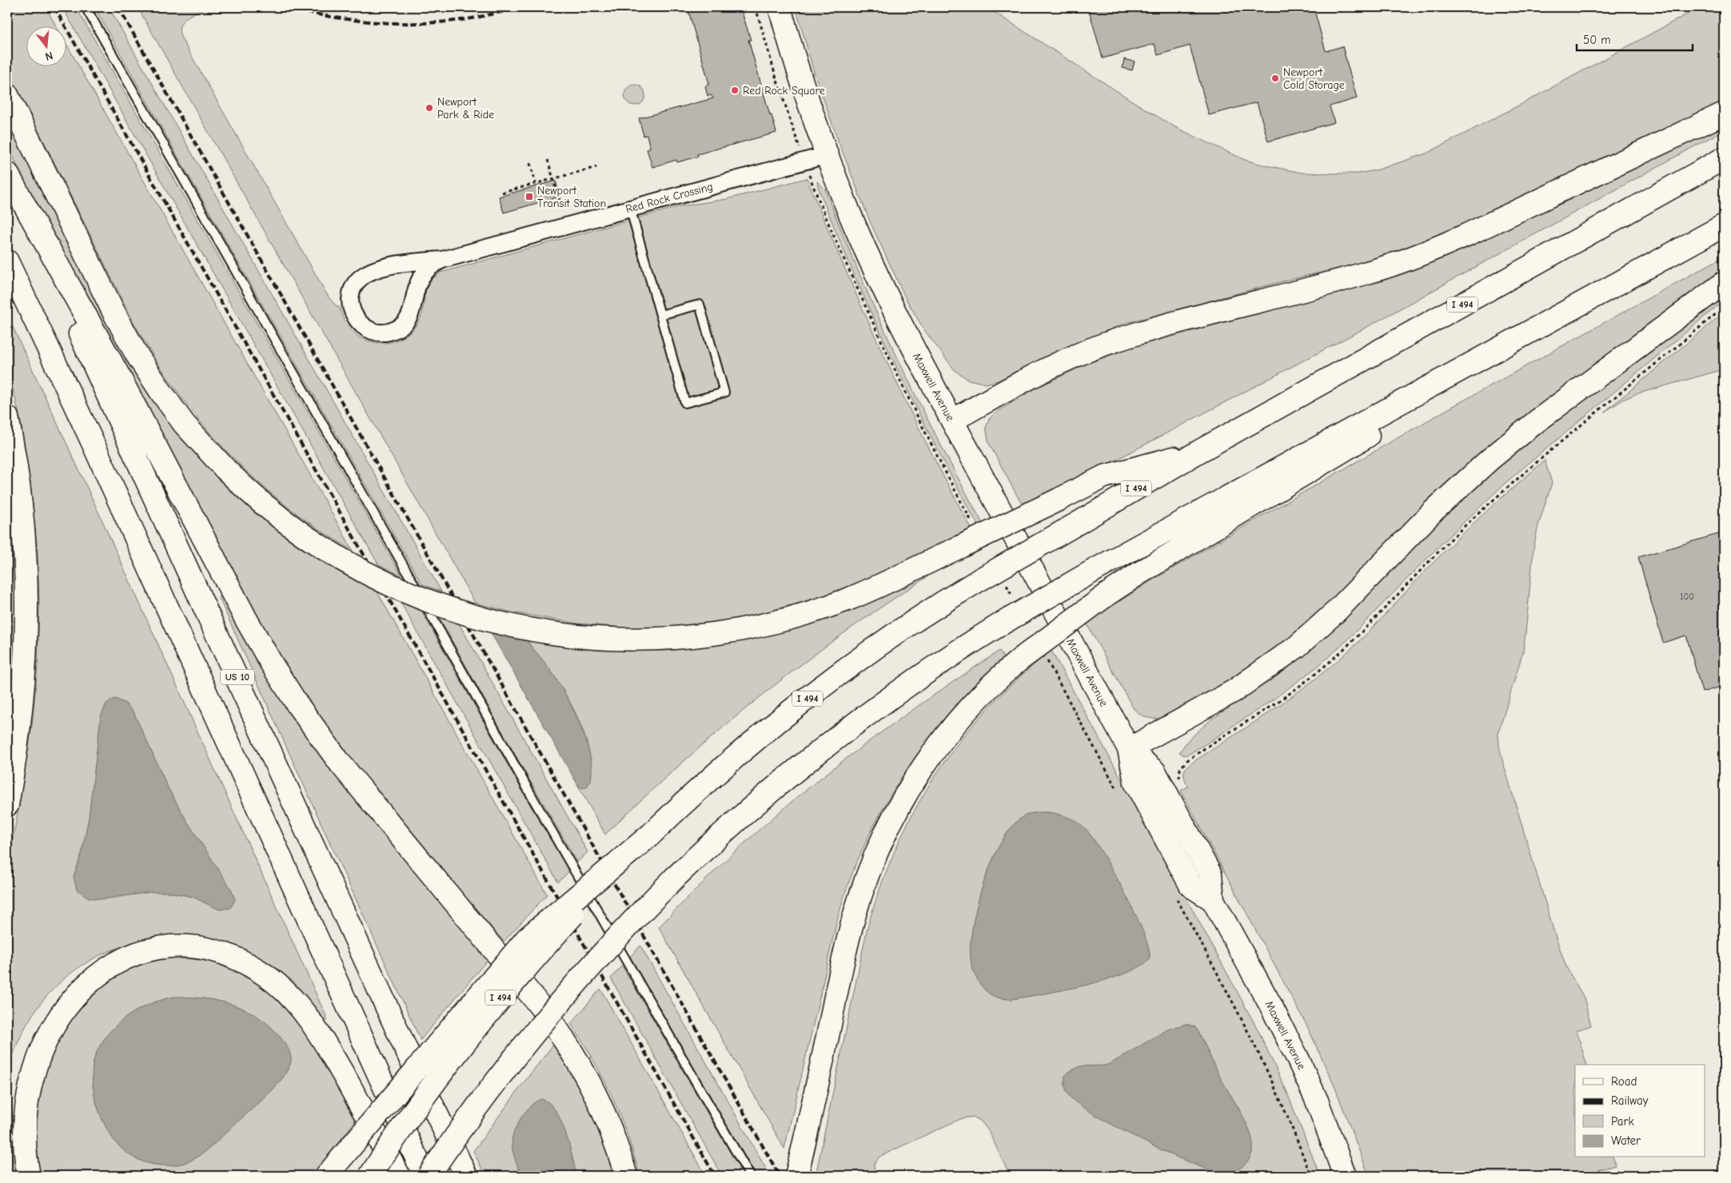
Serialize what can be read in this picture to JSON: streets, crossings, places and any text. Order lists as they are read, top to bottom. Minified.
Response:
{"streets":{"main road":["I 494","Maxwell Avenue","US 10"],"street":["Red Rock Crossing"]},"crossings":[["Red Rock Crossing","Maxwell Avenue"]],"places":{"other":["Newport Cold Storage","Red Rock Square","Newport Park & Ride"],"transit":["Newport Transit Station"]},"house_numbers":["100"],"legend":["Road","Railway","Park","Water"],"scale_bar":"50 m","north":"bottom"}
